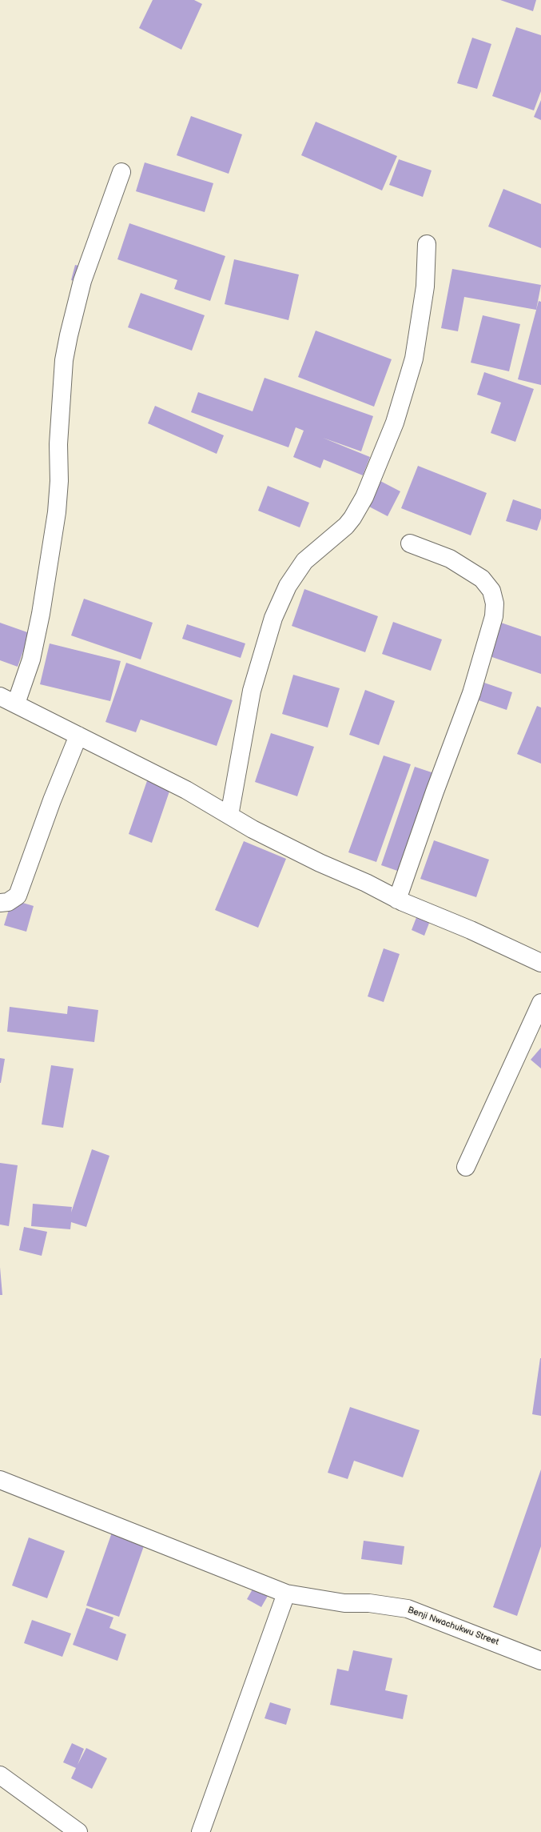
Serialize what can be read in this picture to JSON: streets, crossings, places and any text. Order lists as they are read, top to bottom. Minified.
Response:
{"streets":{"street":["Benji Nwachukwu Street"]}}
